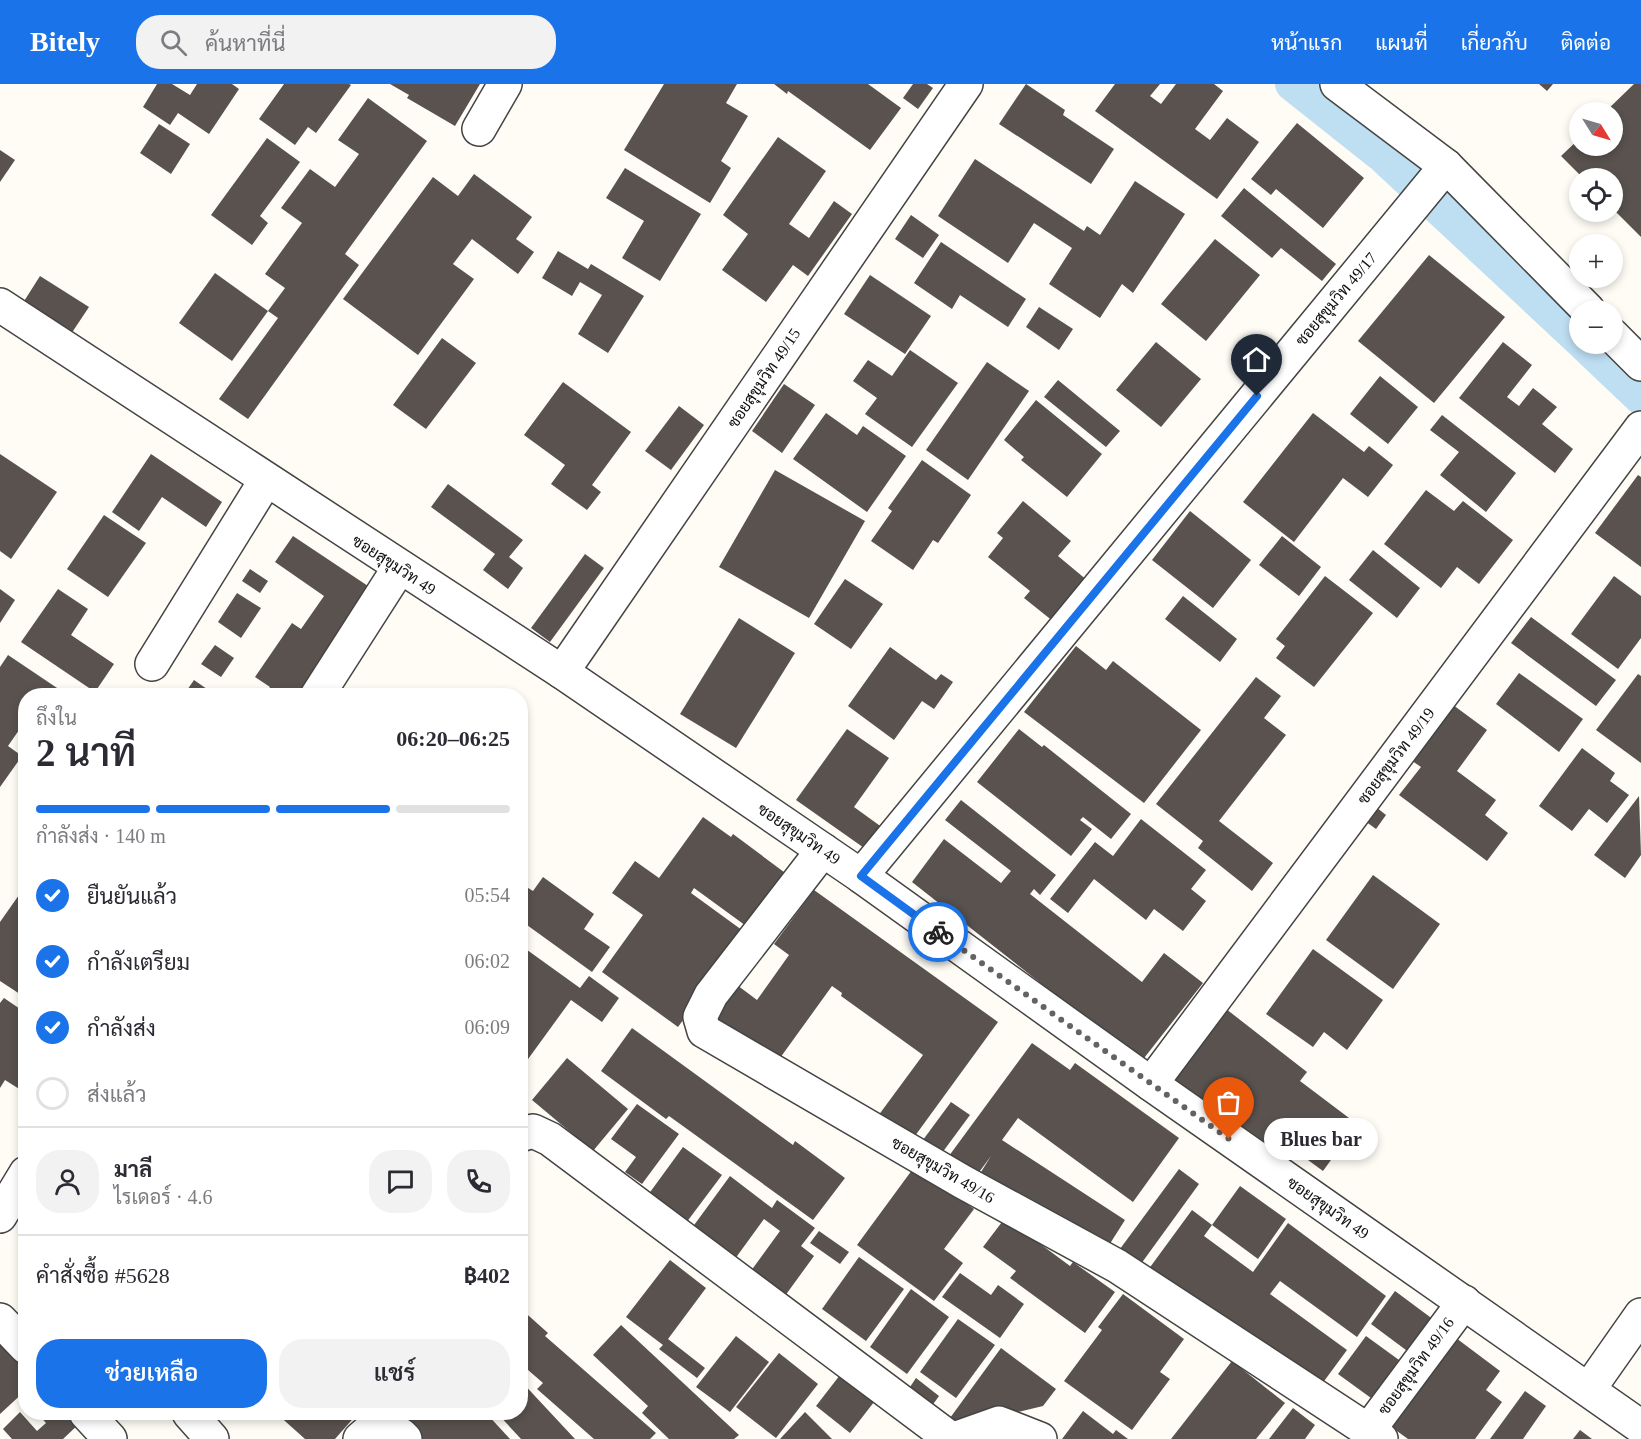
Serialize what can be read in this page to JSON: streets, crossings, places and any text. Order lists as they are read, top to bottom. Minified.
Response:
{"streets":{"street":["ซอยสุขุมวิท 49/17","ซอยสุขุมวิท 49/15","ซอยสุขุมวิท 49","ซอยสุขุมวิท 49/19","ซอยสุขุมวิท 49/16"]},"crossings":[["ซอยสุขุมวิท 49/17","ซอยสุขุมวิท 49"],["ซอยสุขุมวิท 49/15","ซอยสุขุมวิท 49"],["ซอยสุขุมวิท 49","ซอยสุขุมวิท 49/19"],["ซอยสุขุมวิท 49","ซอยสุขุมวิท 49/16"]],"places":["Blues bar"],"north":"bottom right","page":{"header":"Bitely","search":"ค้นหาที่นี่","nav":["หน้าแรก","แผนที่","เกี่ยวกับ","ติดต่อ"],"map_buttons":["+","−"],"heading":["2 นาที","ถึงใน","06:20–06:25"],"panel":["มาลี","ไรเดอร์ · 4.6","คำสั่งซื้อ #5628","฿402"],"bar":"กำลังส่ง · 140 m","list":[["ยืนยันแล้ว","05:54"],["กำลังเตรียม","06:02"],["กำลังส่ง","06:09"],"ส่งแล้ว"],"bubble":"Blues bar","buttons":["ช่วยเหลือ","แชร์"]}}
